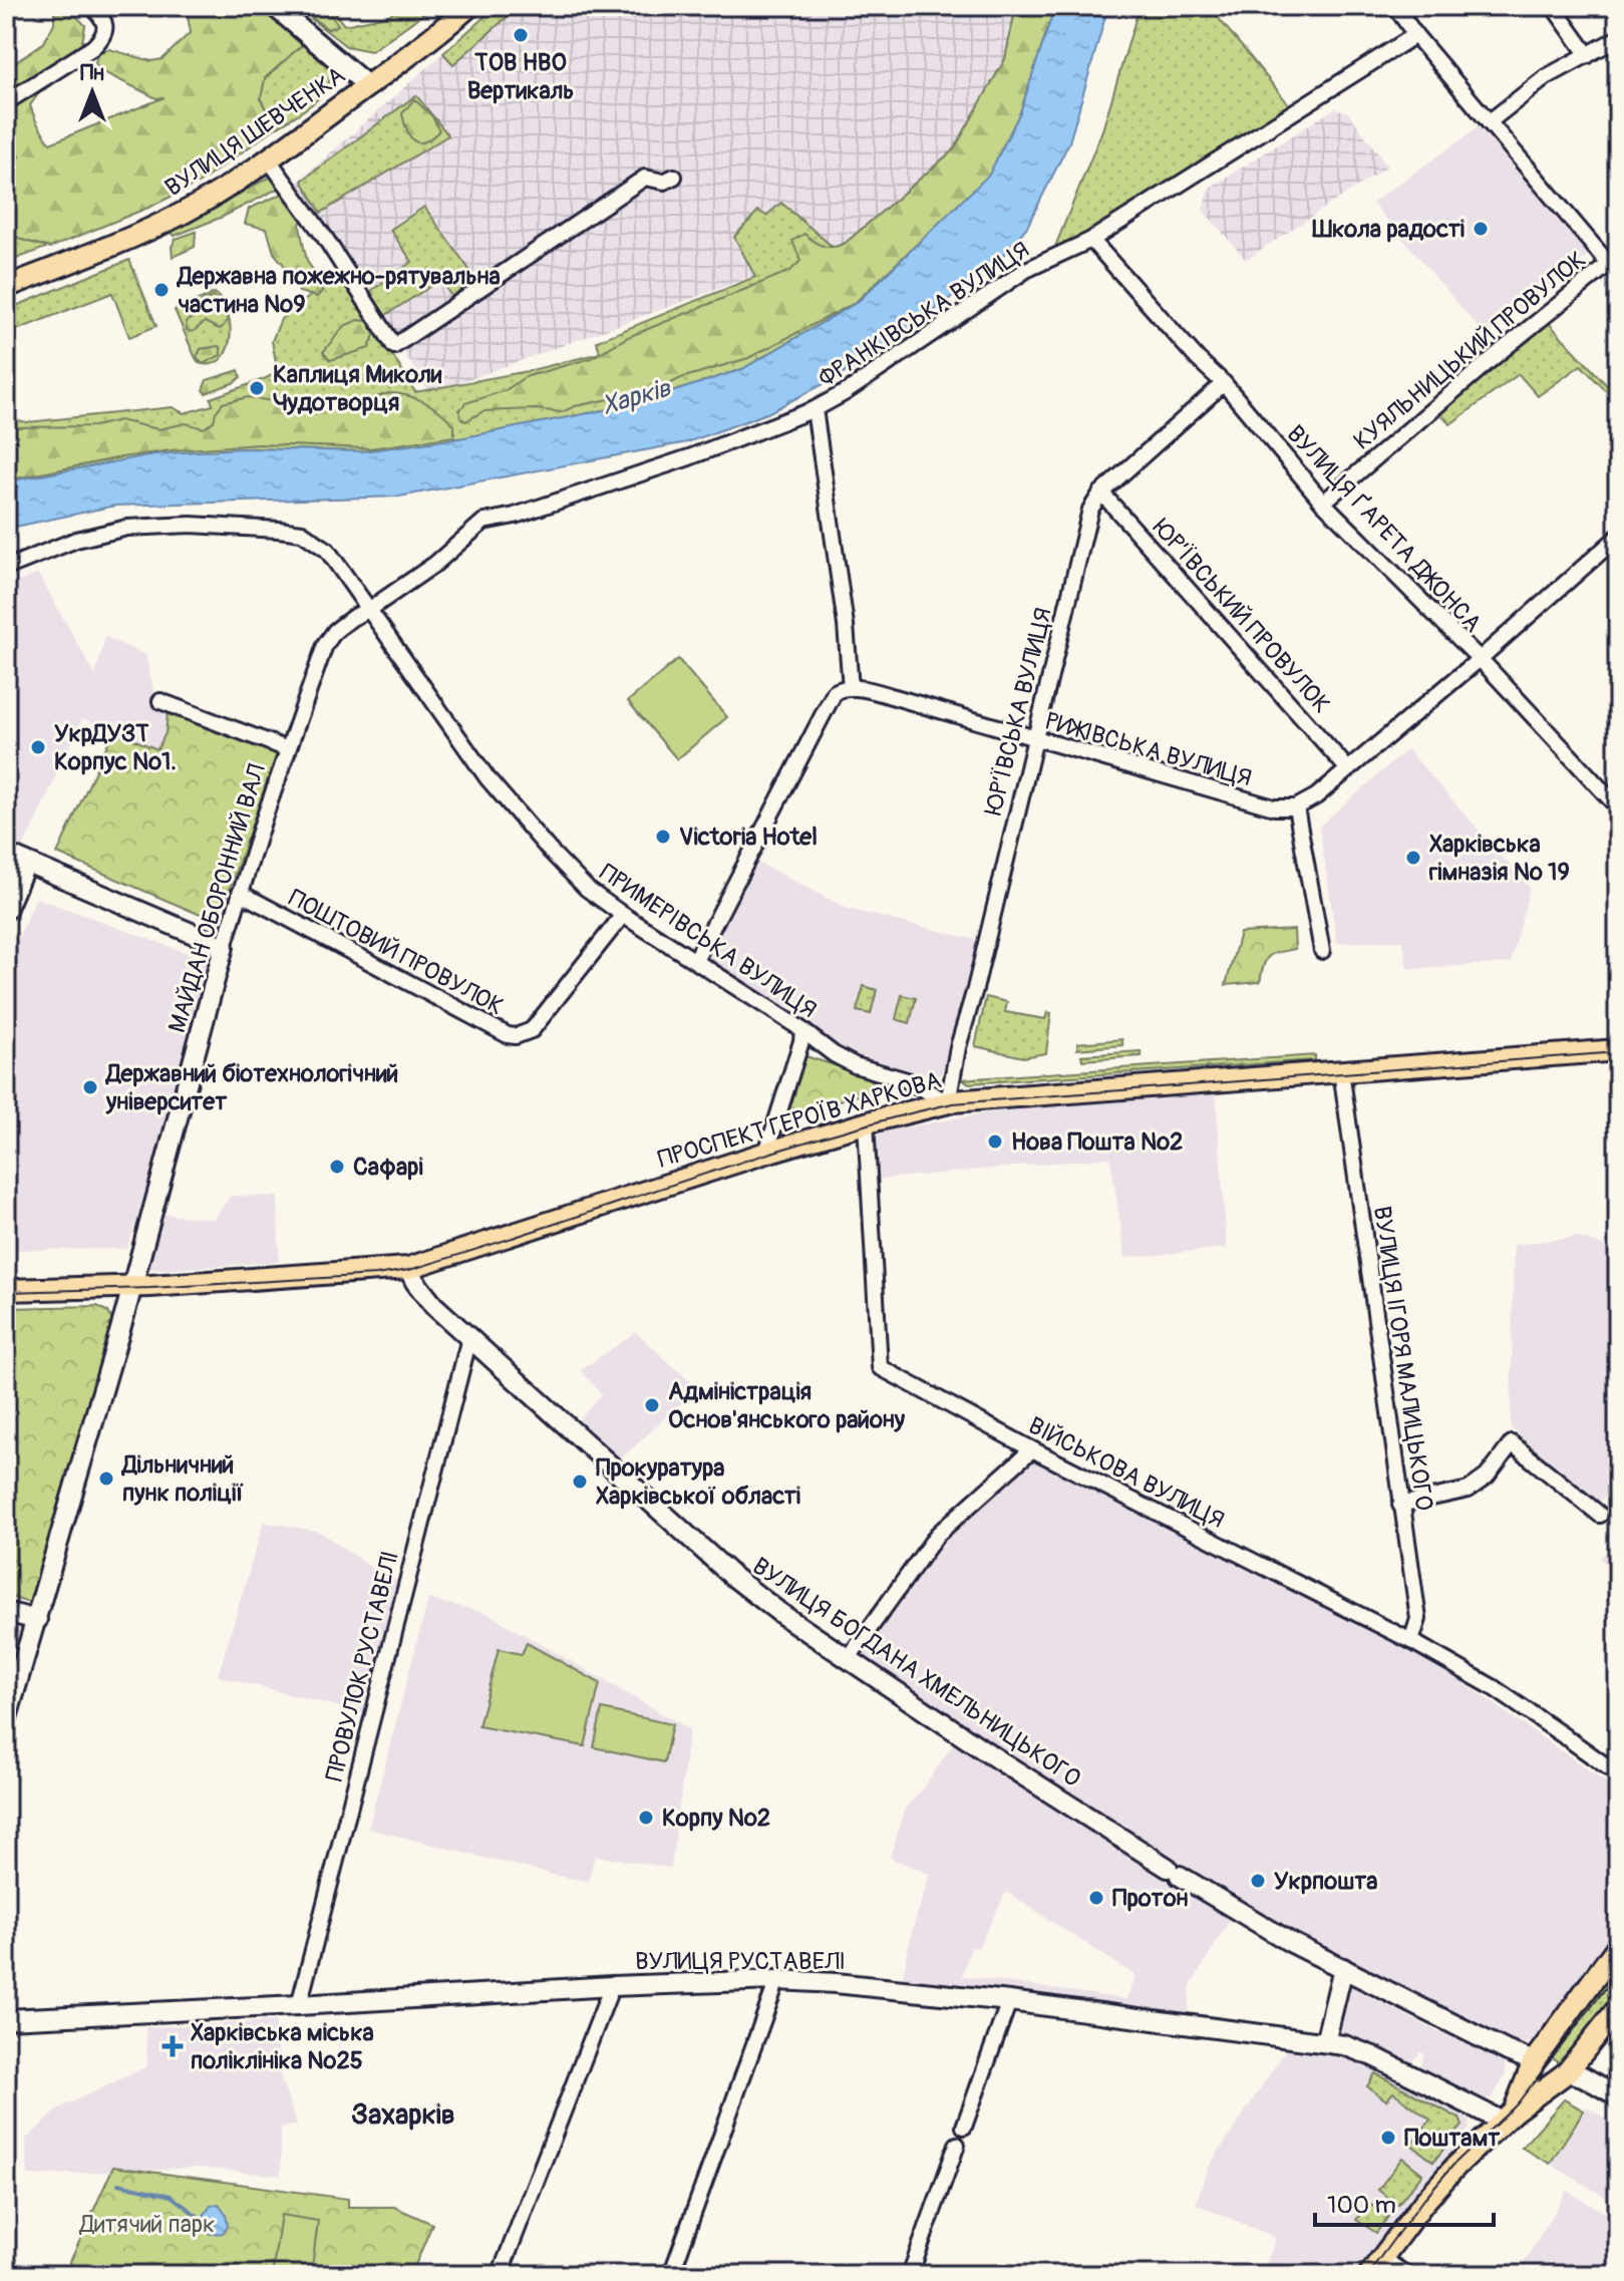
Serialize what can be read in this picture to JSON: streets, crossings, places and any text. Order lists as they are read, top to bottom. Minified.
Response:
{"streets":{"main road":["ВУЛИЦЯ ШЕВЧЕНКА","ПРОСПЕКТ ГЕРОЇВ ХАРКОВА"],"street":["ФРАНКІВСЬКА ВУЛИЦЯ","КУЯЛЬНИЦЬКИЙ ПРОВУЛОК","ВУЛИЦЯ ҐАРЕТА ДЖОНСА","ЮР’ЇВСЬКИЙ ПРОВУЛОК","ЮР’ЇВСЬКА ВУЛИЦЯ","РИЖІВСЬКА ВУЛИЦЯ","МАЙДАН ОБОРОННИЙ ВАЛ","ПРИМЕРІВСЬКА ВУЛИЦЯ","ПОШТОВИЙ ПРОВУЛОК","ВУЛИЦЯ ІГОРЯ МАЛИЦЬКОГО","ВІЙСЬКОВА ВУЛИЦЯ","ПРОВУЛОК РУСТАВЕЛІ","ВУЛИЦЯ БОГДАНА ХМЕЛЬНИЦЬКОГО","ВУЛИЦЯ РУСТАВЕЛІ"]},"crossings":[["ФРАНКІВСЬКА ВУЛИЦЯ","ВУЛИЦЯ ҐАРЕТА ДЖОНСА"],["ФРАНКІВСЬКА ВУЛИЦЯ","МАЙДАН ОБОРОННИЙ ВАЛ"],["ФРАНКІВСЬКА ВУЛИЦЯ","ПРИМЕРІВСЬКА ВУЛИЦЯ"],["КУЯЛЬНИЦЬКИЙ ПРОВУЛОК","ВУЛИЦЯ ҐАРЕТА ДЖОНСА"],["ВУЛИЦЯ ҐАРЕТА ДЖОНСА","ЮР’ЇВСЬКА ВУЛИЦЯ"],["ЮР’ЇВСЬКИЙ ПРОВУЛОК","ЮР’ЇВСЬКА ВУЛИЦЯ"],["ЮР’ЇВСЬКА ВУЛИЦЯ","РИЖІВСЬКА ВУЛИЦЯ"],["ЮР’ЇВСЬКА ВУЛИЦЯ","ПРИМЕРІВСЬКА ВУЛИЦЯ"],["ЮР’ЇВСЬКА ВУЛИЦЯ","ПРОСПЕКТ ГЕРОЇВ ХАРКОВА"],["МАЙДАН ОБОРОННИЙ ВАЛ","ПОШТОВИЙ ПРОВУЛОК"],["МАЙДАН ОБОРОННИЙ ВАЛ","ПРОСПЕКТ ГЕРОЇВ ХАРКОВА"],["ПРИМЕРІВСЬКА ВУЛИЦЯ","ПОШТОВИЙ ПРОВУЛОК"],["ПРИМЕРІВСЬКА ВУЛИЦЯ","ПРОСПЕКТ ГЕРОЇВ ХАРКОВА"],["ПРОСПЕКТ ГЕРОЇВ ХАРКОВА","ВУЛИЦЯ ІГОРЯ МАЛИЦЬКОГО"],["ПРОСПЕКТ ГЕРОЇВ ХАРКОВА","ВІЙСЬКОВА ВУЛИЦЯ"],["ПРОСПЕКТ ГЕРОЇВ ХАРКОВА","ВУЛИЦЯ БОГДАНА ХМЕЛЬНИЦЬКОГО"],["ВУЛИЦЯ ІГОРЯ МАЛИЦЬКОГО","ВІЙСЬКОВА ВУЛИЦЯ"],["ПРОВУЛОК РУСТАВЕЛІ","ВУЛИЦЯ БОГДАНА ХМЕЛЬНИЦЬКОГО"],["ПРОВУЛОК РУСТАВЕЛІ","ВУЛИЦЯ РУСТАВЕЛІ"]],"districts":["Захарків"],"water":["Харків"],"parks":["Дитячий парк"],"places":{"other":["ТОВ НВО Вертикаль","Школа радості","Державна пожежно-рятувальна частина №9","Каплиця Миколи Чудотворця","УкрДУЗТ Корпус №1.","Victoria Hotel","Харківська гімназія № 19","Державний біотехнологічний університет","Нова Пошта №2","Сафарі","Адміністрація Основ'янського району","Дільничний пунк поліції","Прокуратура Харківської області","Корпу №2","Укрпошта","Протон","Поштамт"],"health":["Харківська міська поліклініка №25"]},"scale_bar":"100 m","north":"top"}
